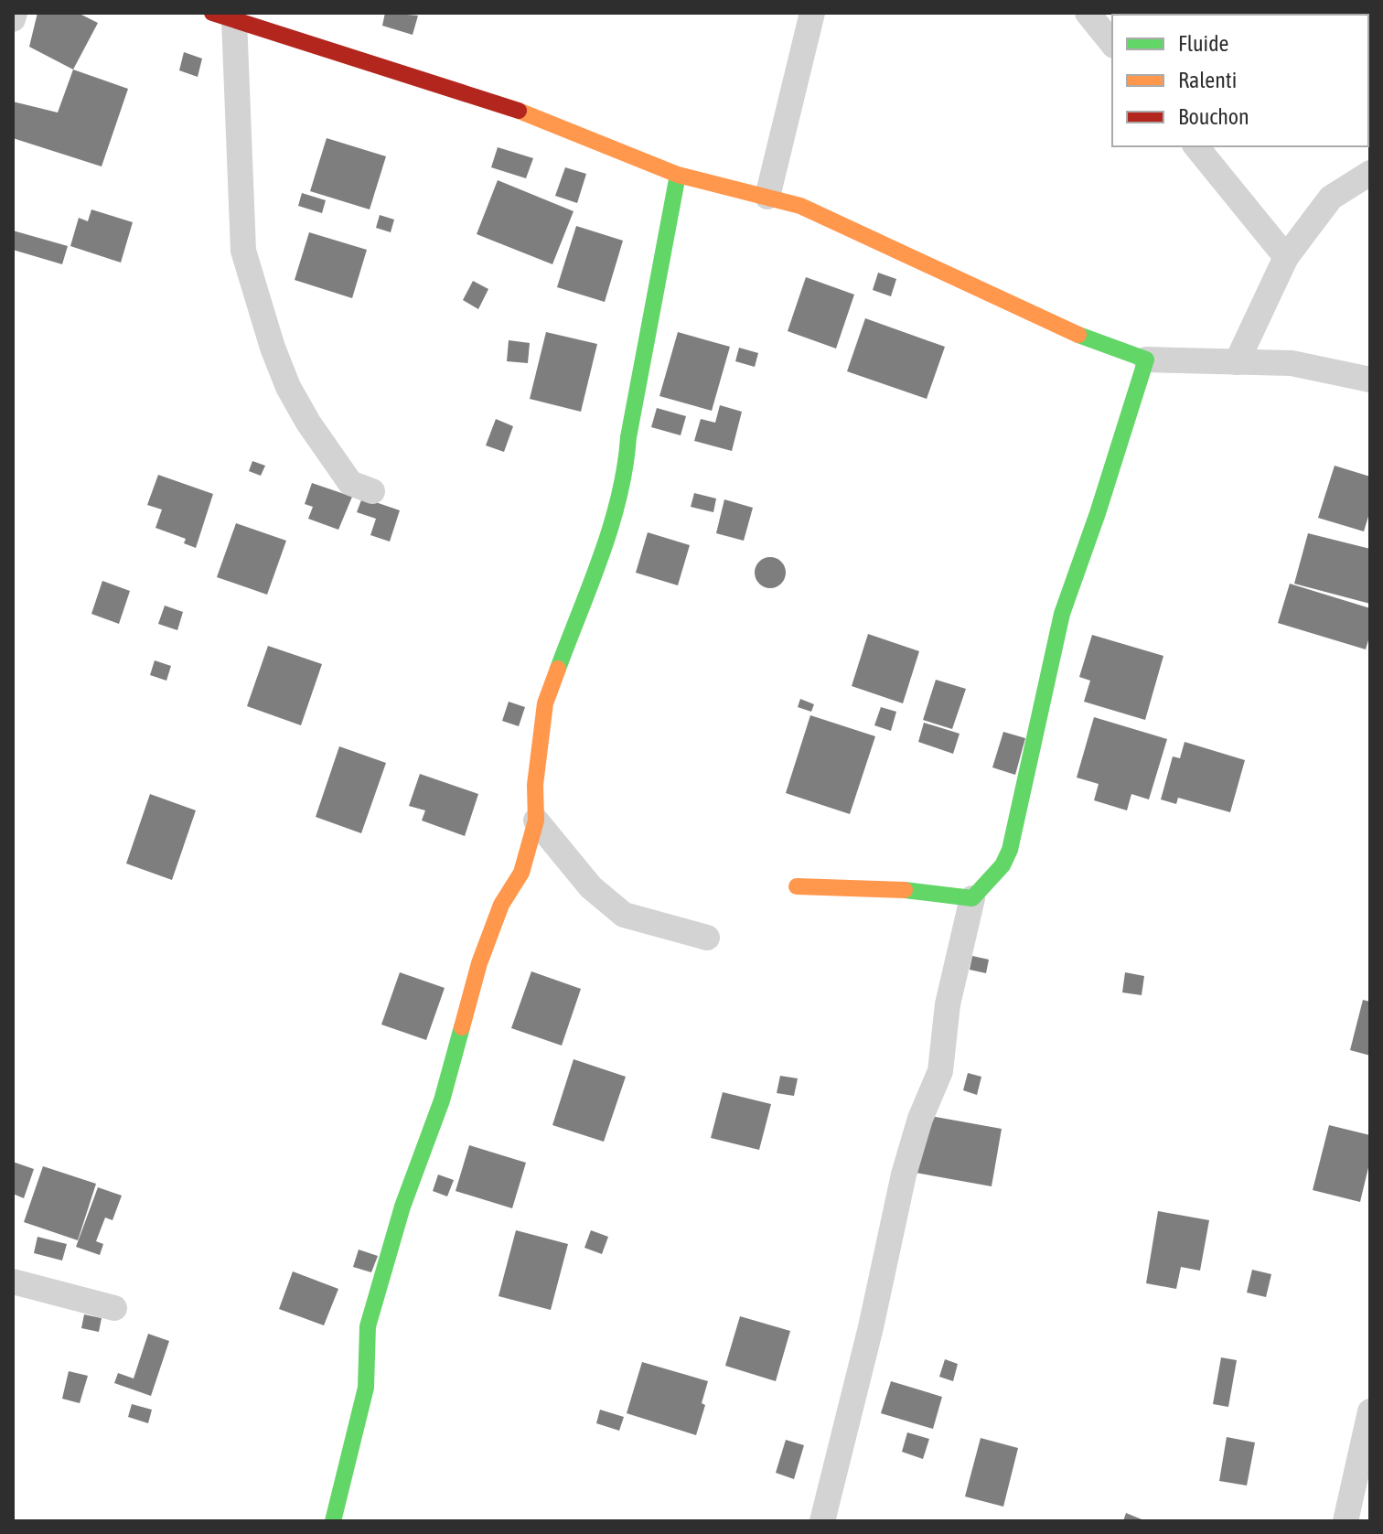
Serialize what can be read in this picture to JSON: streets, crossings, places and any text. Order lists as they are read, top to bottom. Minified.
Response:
{"legend":["Fluide","Ralenti","Bouchon"]}
